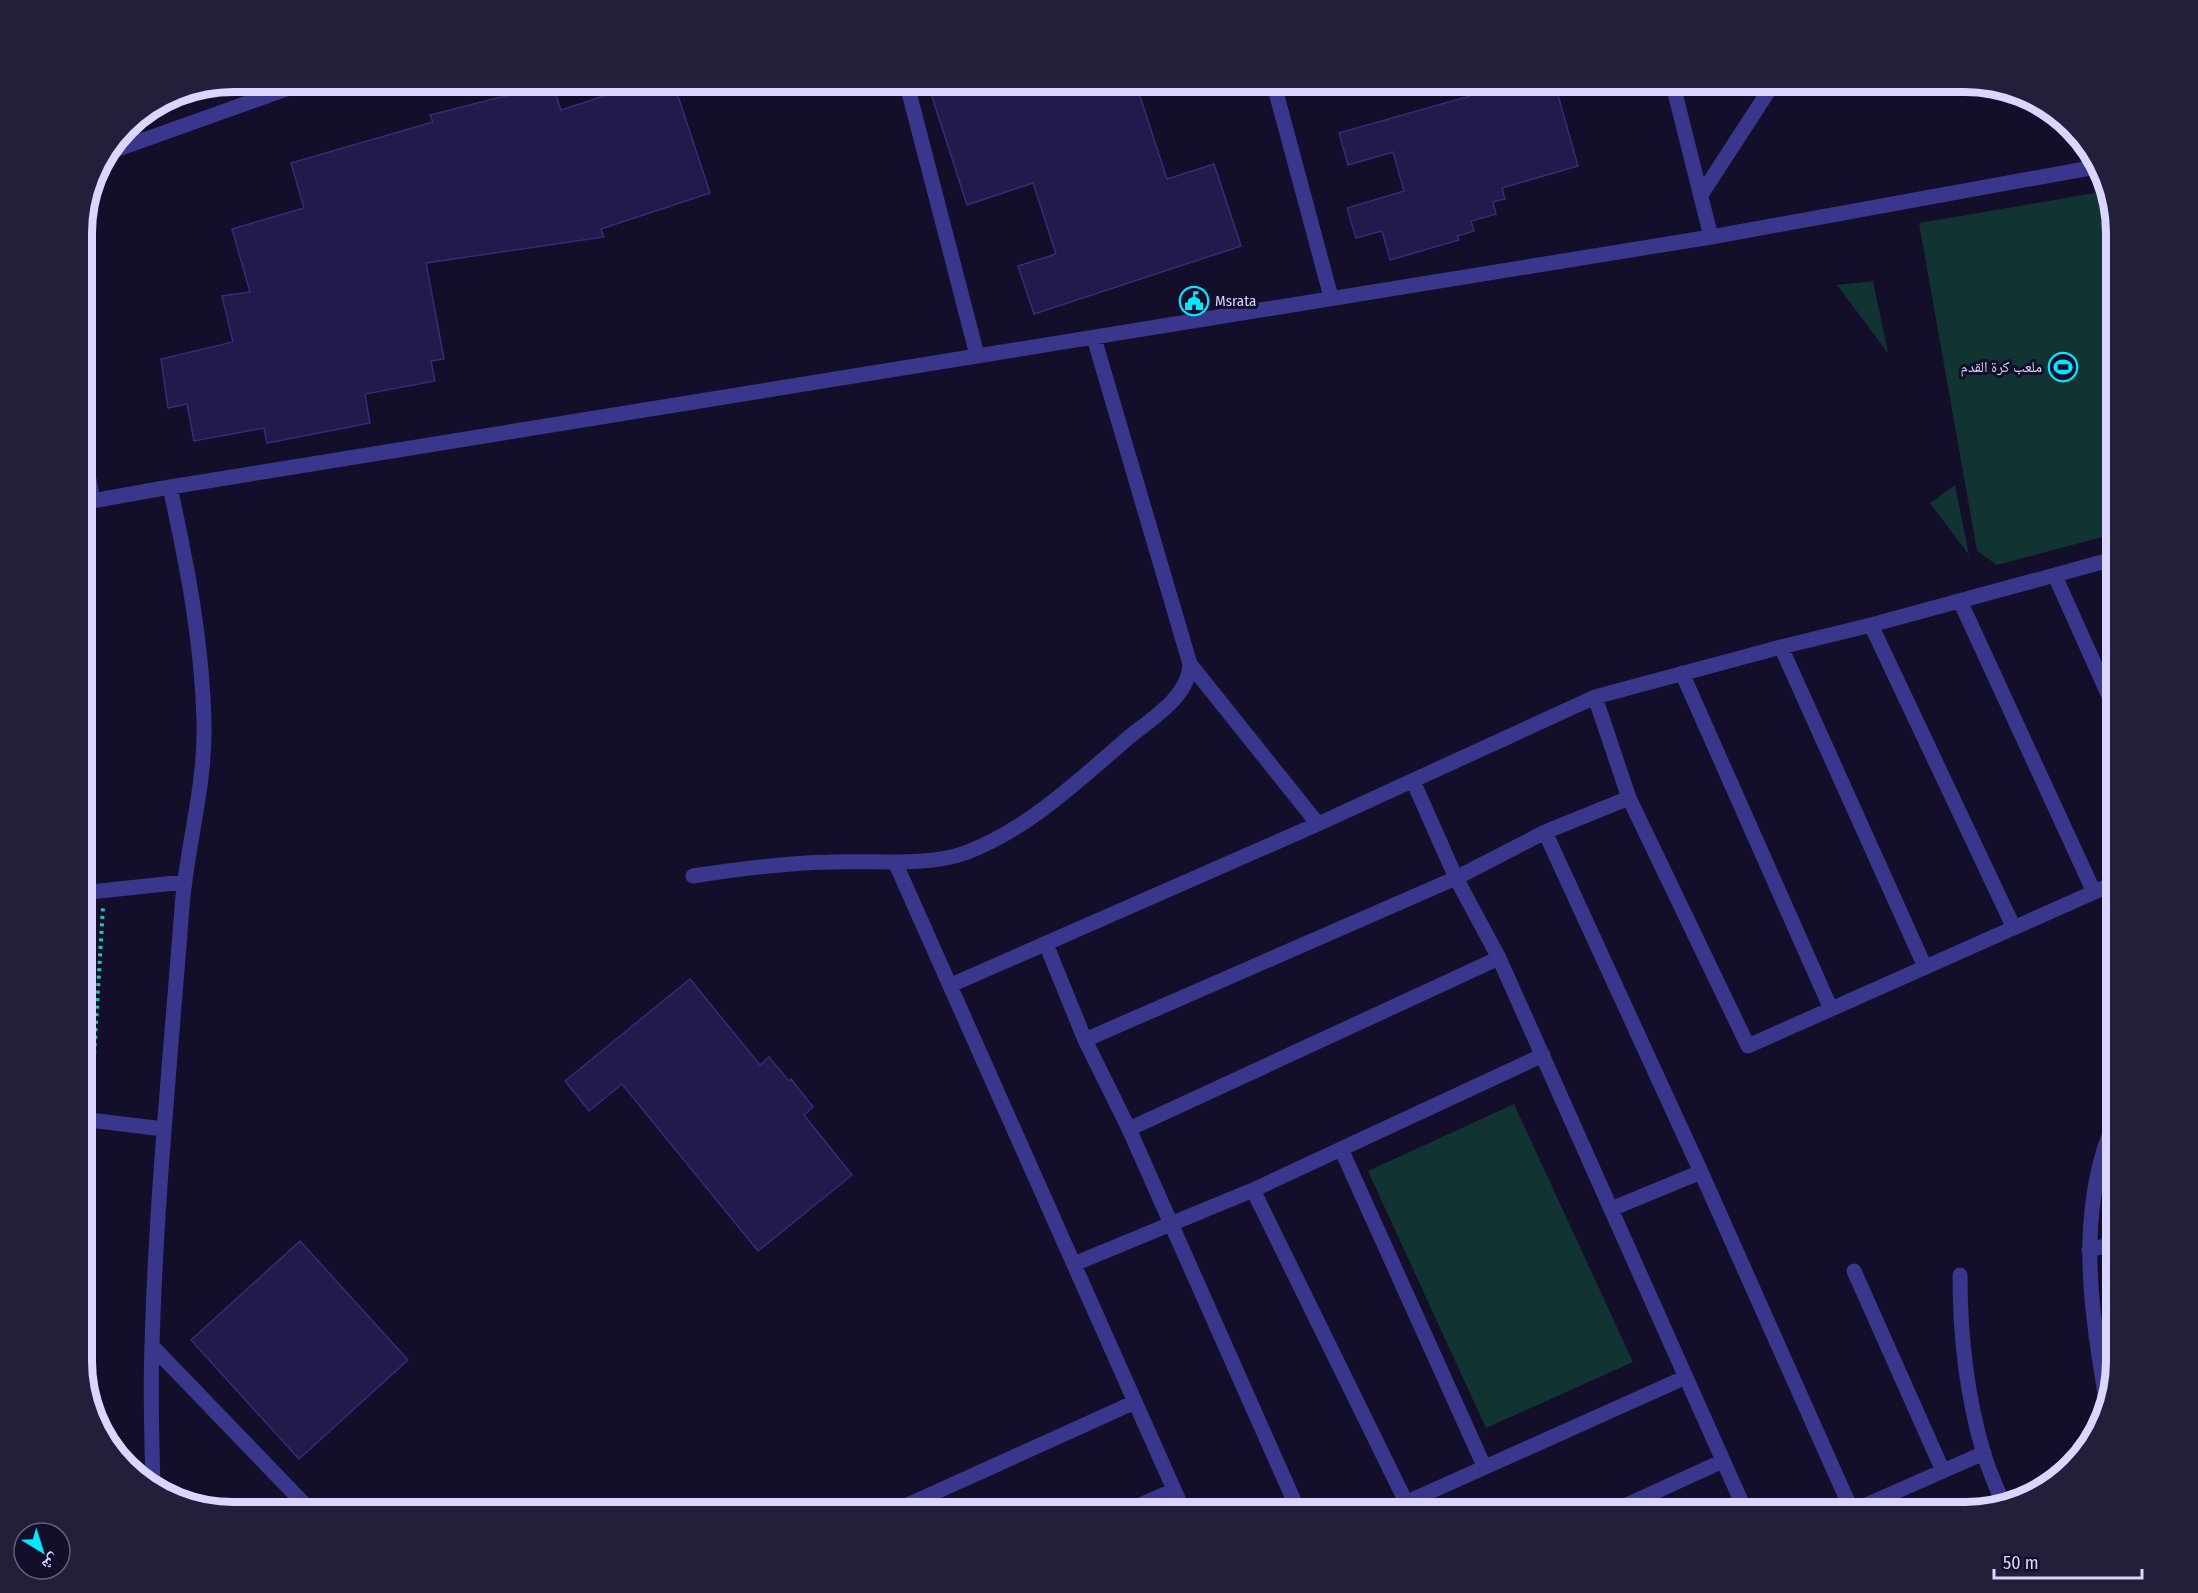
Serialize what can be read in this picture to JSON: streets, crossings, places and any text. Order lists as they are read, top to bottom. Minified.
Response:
{"places":{"public building":["Msrata"],"sports":["ملعب كرة القدم"]},"scale_bar":"50 m","north":"bottom right"}
